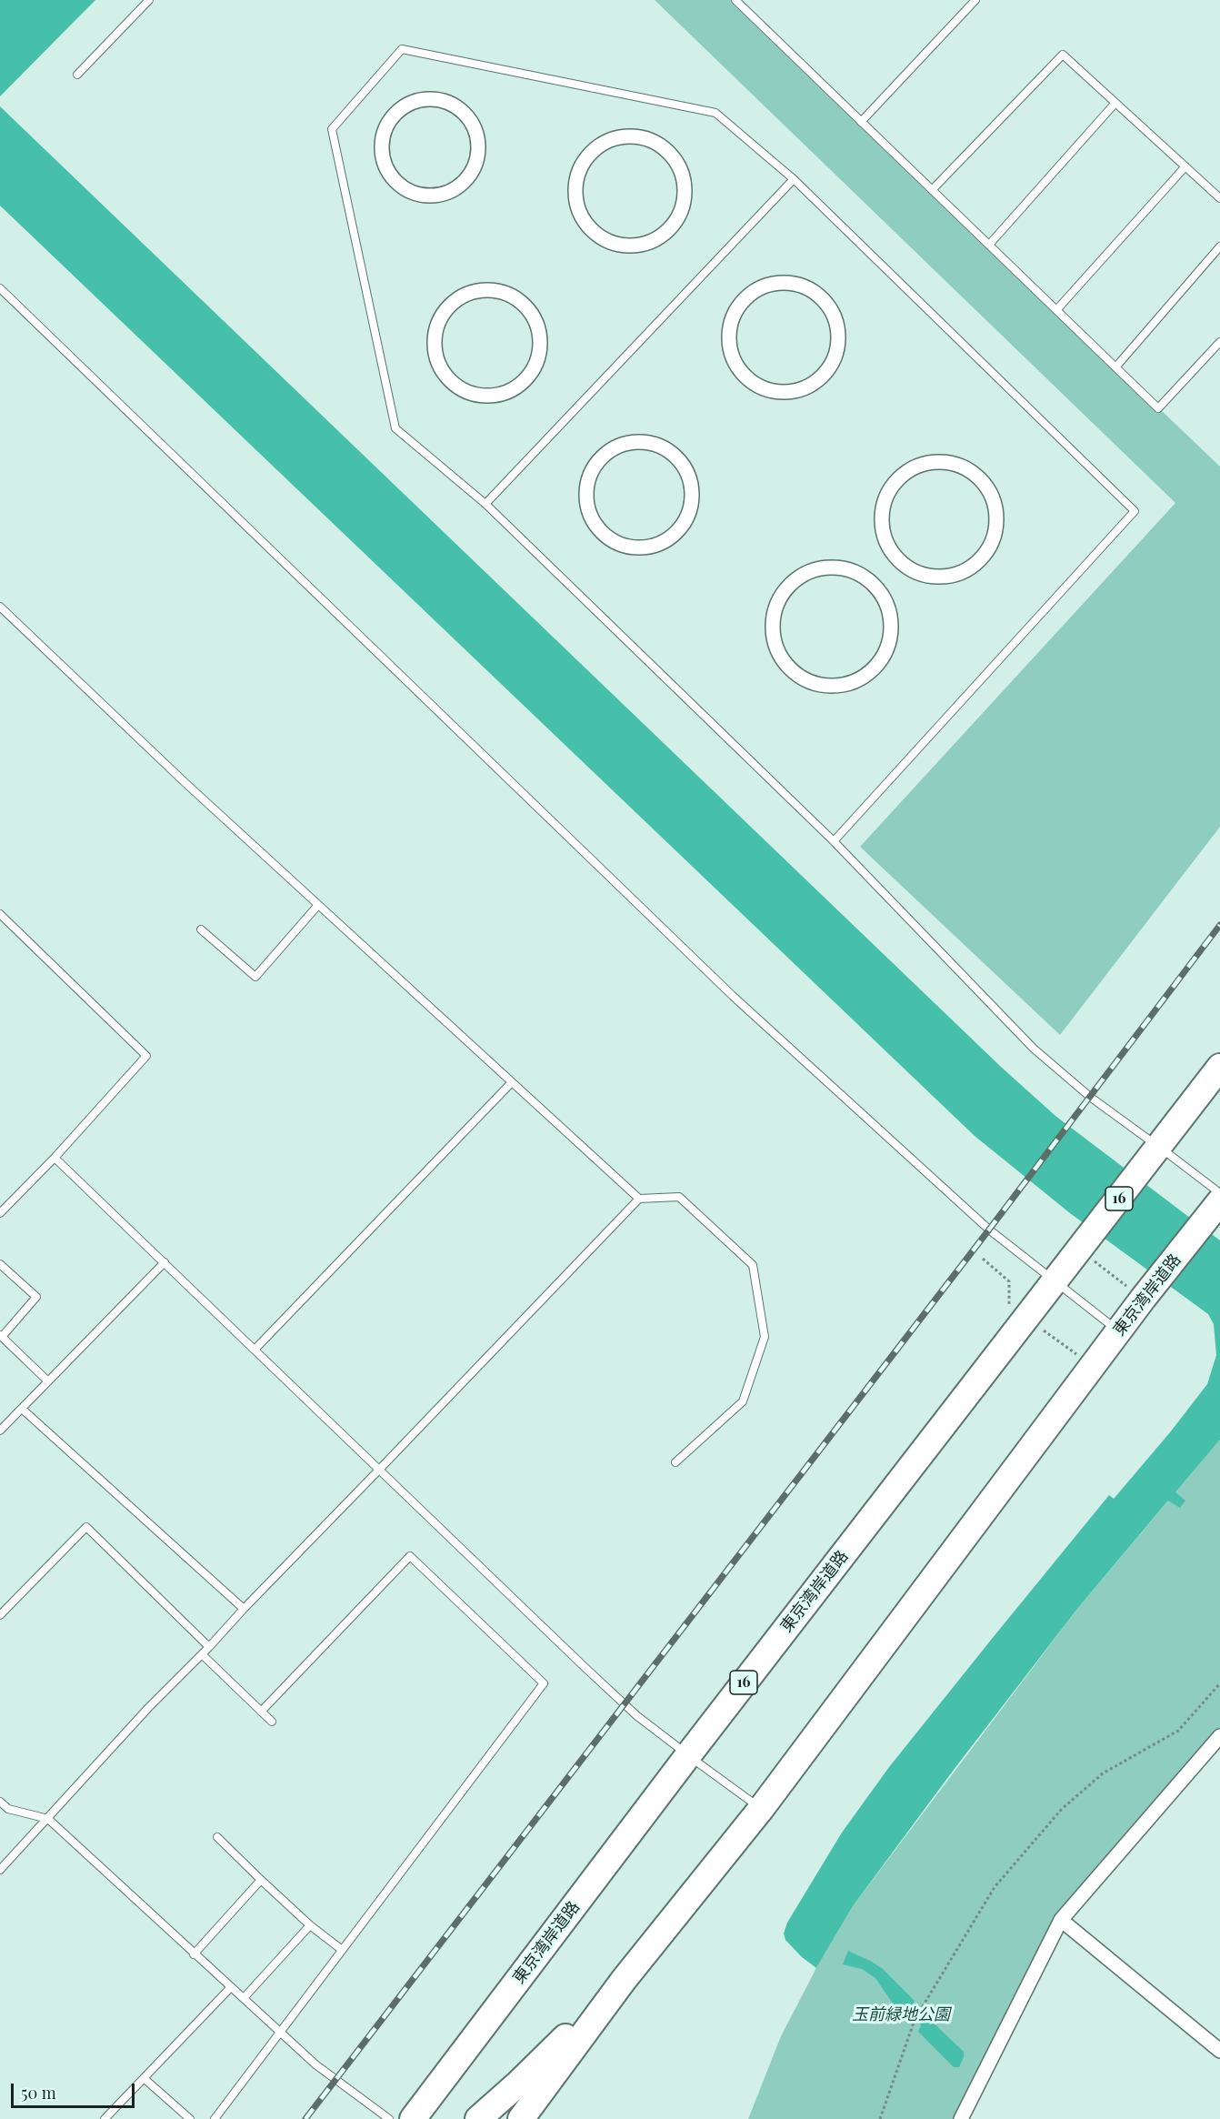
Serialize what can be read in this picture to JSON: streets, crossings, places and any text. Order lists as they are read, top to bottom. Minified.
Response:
{"streets":{"highway":["16","東京湾岸道路"]},"parks":["玉前緑地公園"],"scale_bar":"50 m"}
